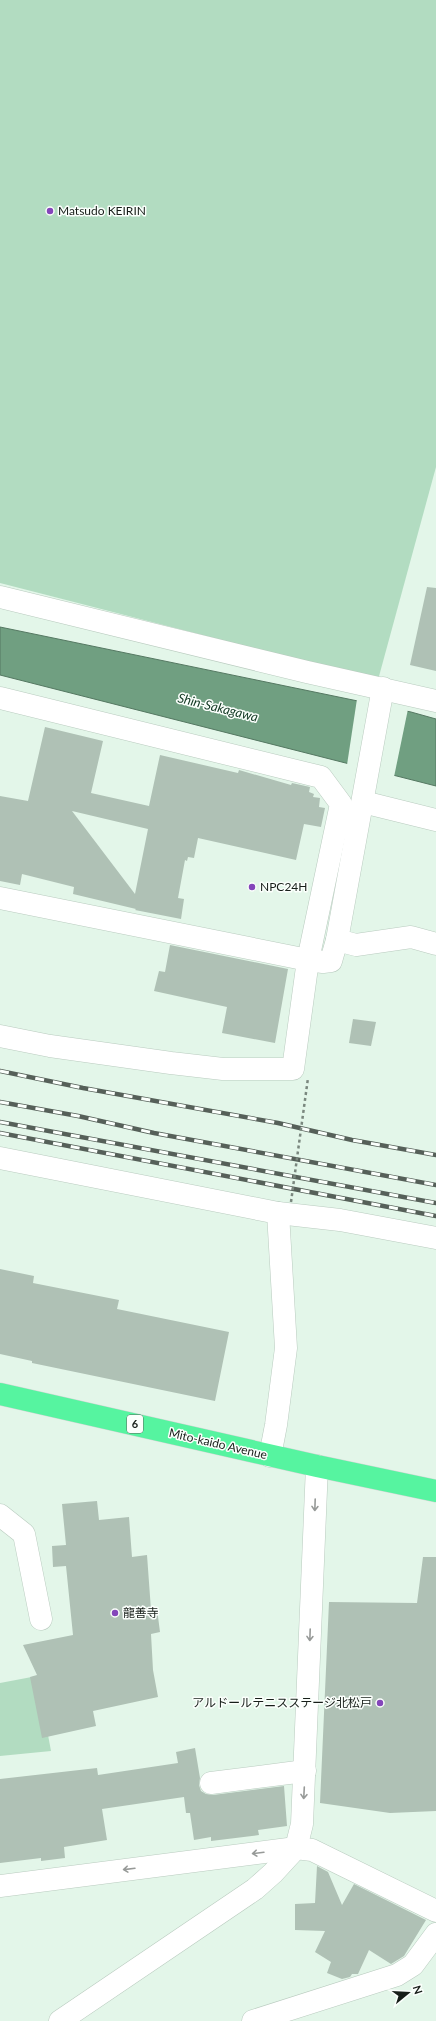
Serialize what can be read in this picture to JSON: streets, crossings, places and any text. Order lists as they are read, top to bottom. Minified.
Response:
{"streets":{"highway":["6","Mito-kaido Avenue"]},"water":["Shin-Sakagawa"],"places":["Matsudo KEIRIN","NPC24H","龍善寺","アルドールテニスステージ北松戸"],"north":"right"}
